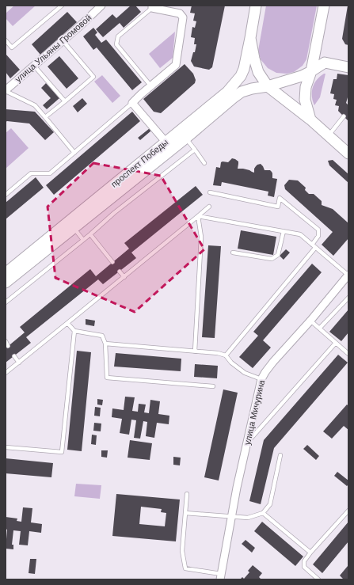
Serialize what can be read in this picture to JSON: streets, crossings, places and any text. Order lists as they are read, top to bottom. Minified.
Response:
{"streets":{"main road":["проспект Победы"],"street":["улица Ульяны Громовой","улица Мичурина"]}}
